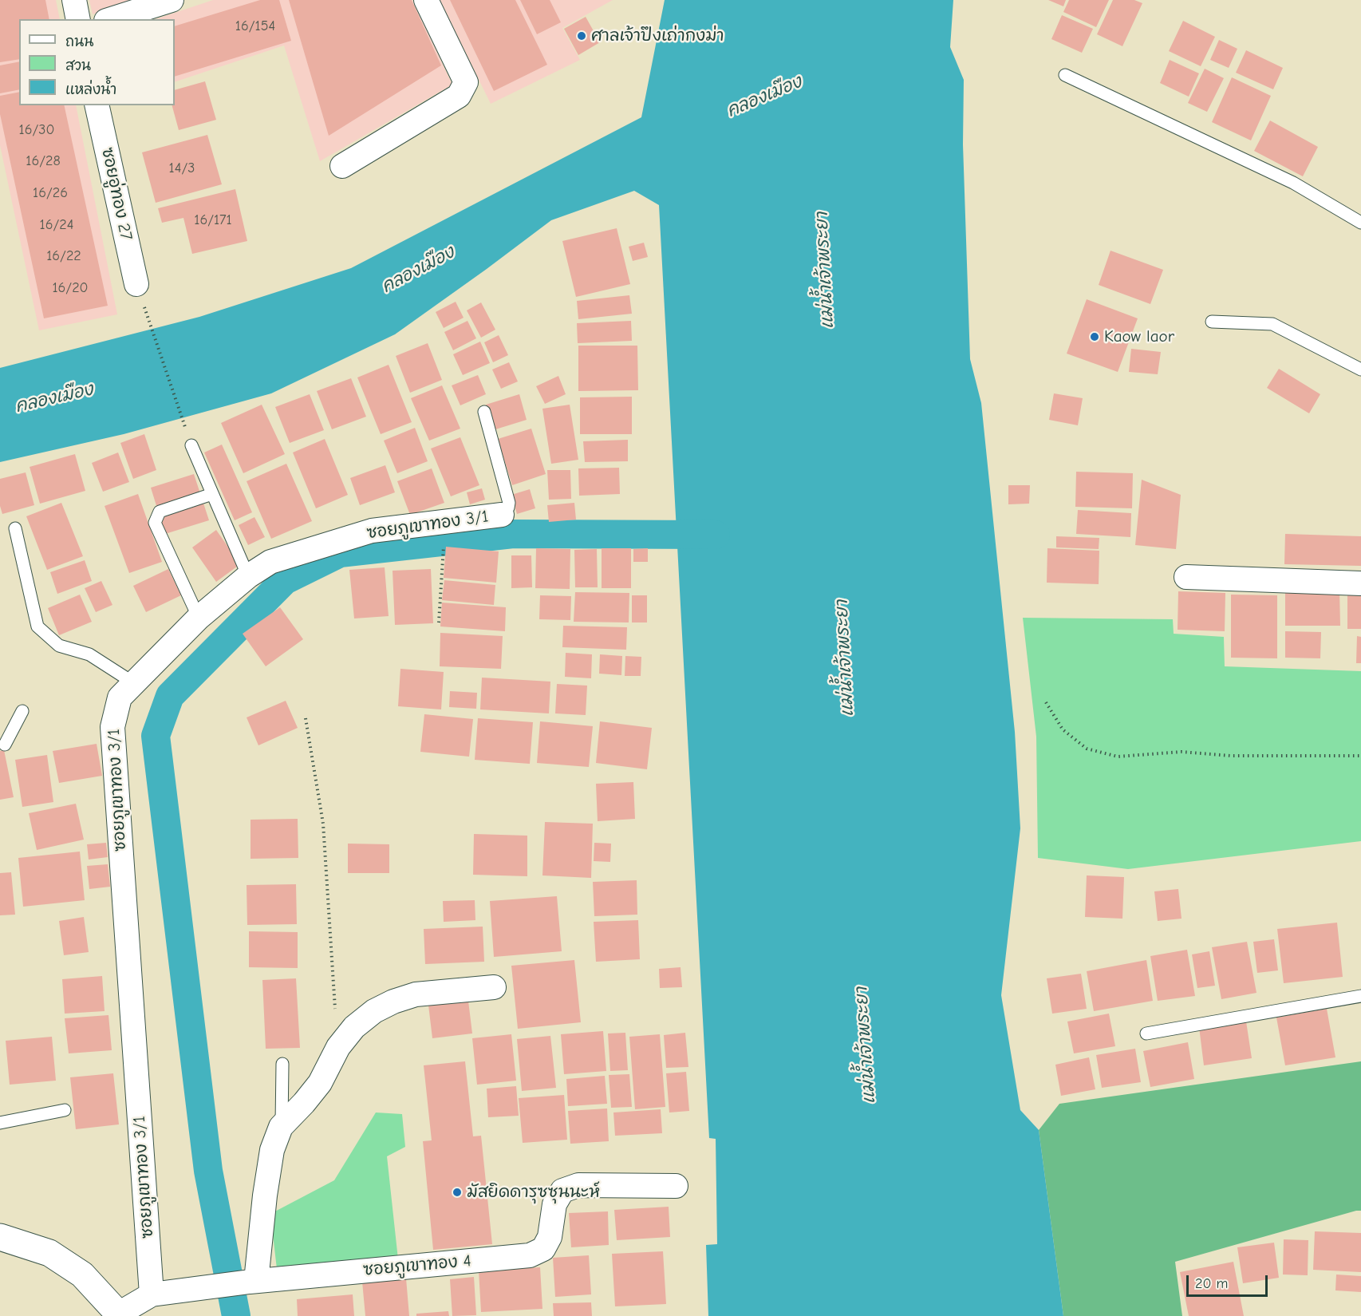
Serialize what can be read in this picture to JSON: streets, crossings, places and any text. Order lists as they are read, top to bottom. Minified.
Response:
{"streets":{"street":["ซอยอู่ทอง 27","ซอยภูเขาทอง 3/1","ซอยภูเขาทอง 4"]},"crossings":[["ซอยภูเขาทอง 3/1","ซอยภูเขาทอง 4"]],"water":["คลองเมือง","แม่น้ำเจ้าพระยา"],"places":["ศาลเจ้าปึงเถ่ากงม่า","Kaow laor","มัสยิดดารุซซุนนะห์"],"house_numbers":["16/154","16/30","16/28","14/3","16/26","16/171","16/24","16/22","16/20"],"legend":["ถนน","สวน","แหล่งน้ำ"],"scale_bar":"20 m"}
